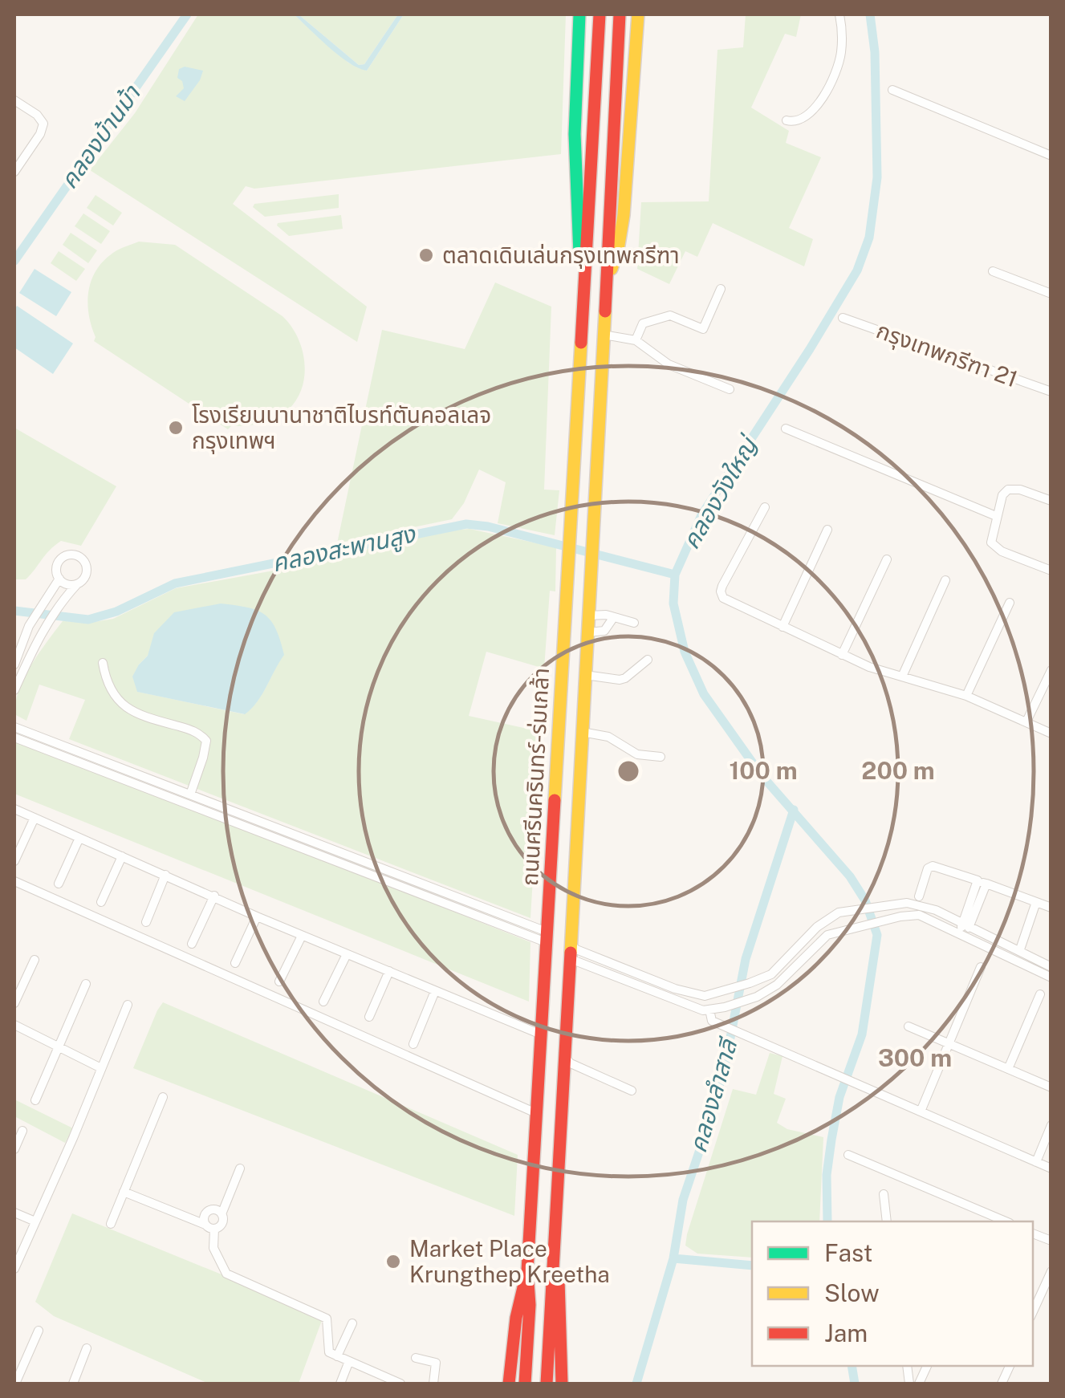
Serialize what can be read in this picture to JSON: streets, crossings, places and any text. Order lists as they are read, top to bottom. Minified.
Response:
{"streets":{"main road":["ถนนศรีนครินทร์-ร่มเกล้า"],"street":["กรุงเทพกรีฑา 21"]},"water":["คลองบ้านม้า","คลองวังใหญ่","คลองสะพานสูง","คลองลำสาลี"],"places":["ตลาดเดินเล่นกรุงเทพกรีฑา","โรงเรียนนานาชาติไบรท์ตันคอลเลจ กรุงเทพฯ","Market Place Krungthep Kreetha"],"legend":["Fast","Slow","Jam"],"rings":["100 m","200 m","300 m"]}
